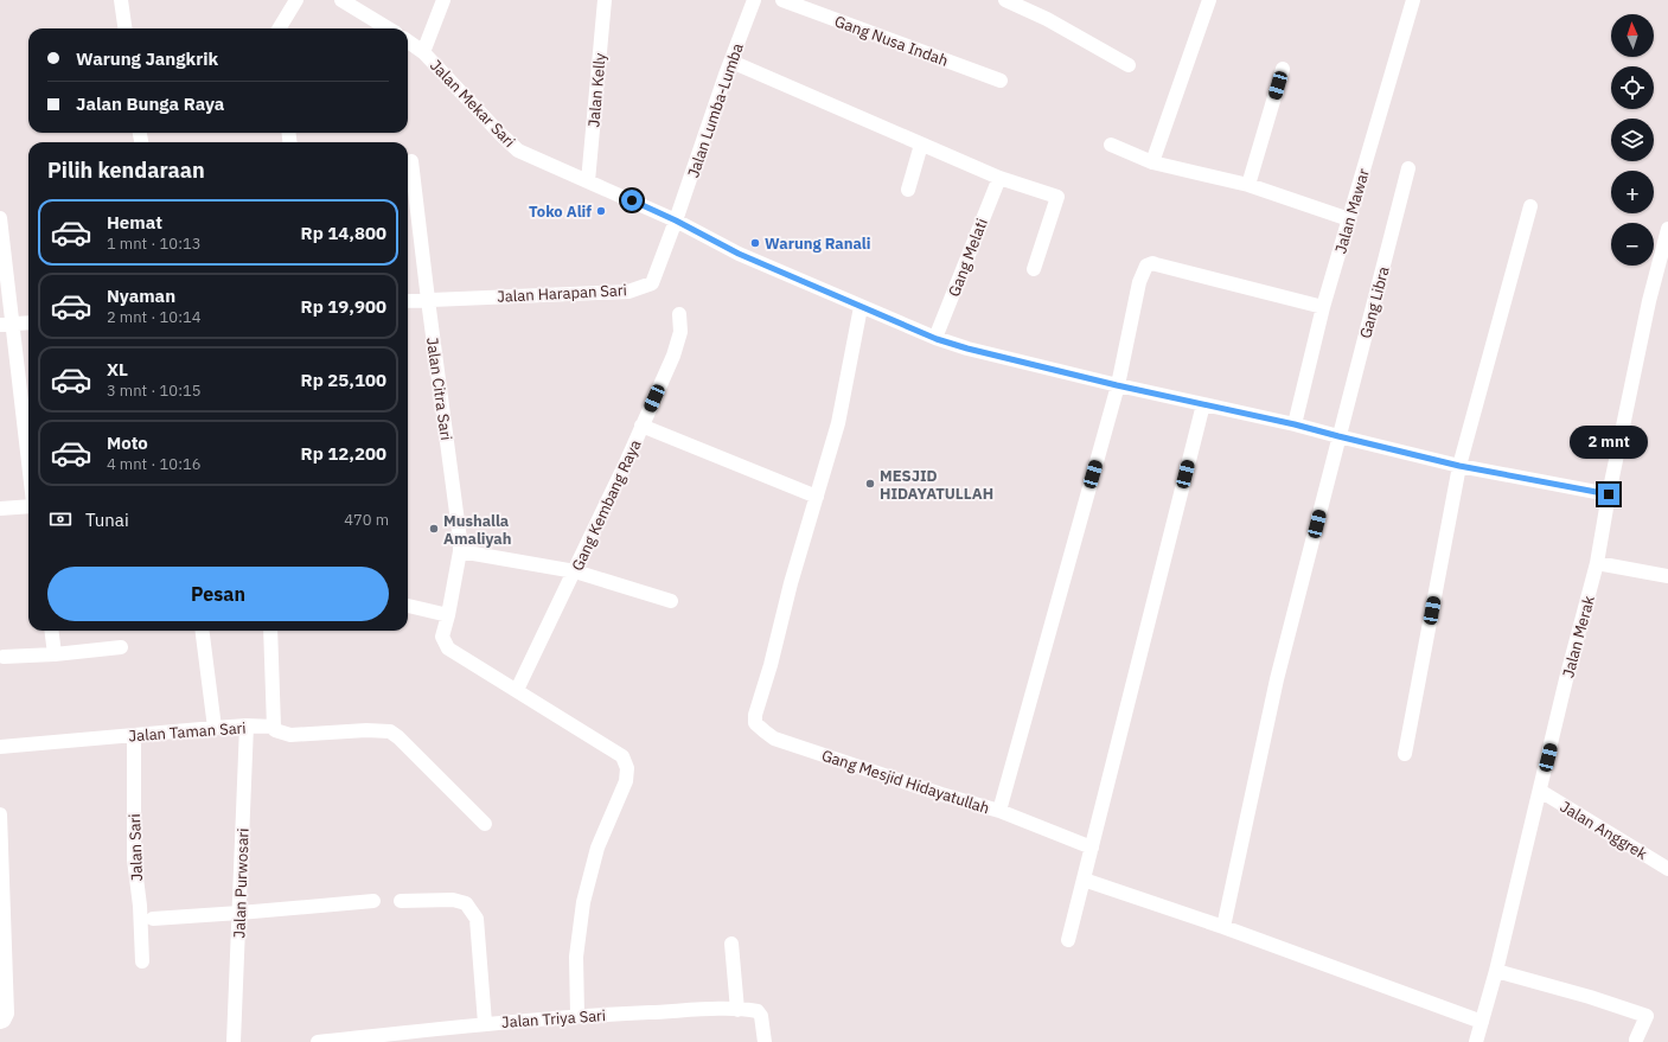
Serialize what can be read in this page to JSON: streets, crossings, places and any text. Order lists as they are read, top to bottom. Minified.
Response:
{"streets":{"street":["Gang Nusa Indah","Jalan Kelly","Jalan Mekar Sari","Jalan Lumba-Lumba","Jalan Mawar","Gang Melati","Jalan Harapan Sari","Gang Libra","Jalan Citra Sari","Gang Kembang Raya","Jalan Merak","Jalan Taman Sari","Gang Mesjid Hidayatullah","Jalan Anggrek","Jalan Sari","Jalan Purwosari","Jalan Triya Sari"]},"crossings":[["Jalan Kelly","Jalan Mekar Sari"],["Jalan Mekar Sari","Jalan Lumba-Lumba"],["Jalan Mekar Sari","Jalan Mawar"],["Jalan Mekar Sari","Gang Melati"],["Jalan Mekar Sari","Jalan Harapan Sari"],["Jalan Mekar Sari","Gang Libra"],["Jalan Mekar Sari","Jalan Merak"],["Jalan Mekar Sari","Gang Mesjid Hidayatullah"],["Jalan Lumba-Lumba","Jalan Harapan Sari"],["Jalan Mawar","Gang Mesjid Hidayatullah"],["Jalan Harapan Sari","Jalan Citra Sari"],["Jalan Citra Sari","Gang Kembang Raya"],["Jalan Merak","Jalan Anggrek"],["Jalan Taman Sari","Jalan Sari"],["Jalan Taman Sari","Jalan Purwosari"]],"places":["Toko Alif","Warung Ranali","MESJID HIDAYATULLAH","Mushalla Amaliyah"],"north":"top","page":{"map_buttons":["+","−"],"banner":["Warung Jangkrik","Jalan Bunga Raya"],"heading":"Pilih kendaraan","list":[{"name":"Hemat","note":"1 mnt · 10:13","value":"Rp 14,800"},{"name":"Nyaman","note":"2 mnt · 10:14","value":"Rp 19,900"},{"name":"XL","note":"3 mnt · 10:15","value":"Rp 25,100"},{"name":"Moto","note":"4 mnt · 10:16","value":"Rp 12,200"}],"bubble":"2 mnt","pay":["Tunai","470 m"],"buttons":"Pesan"}}
